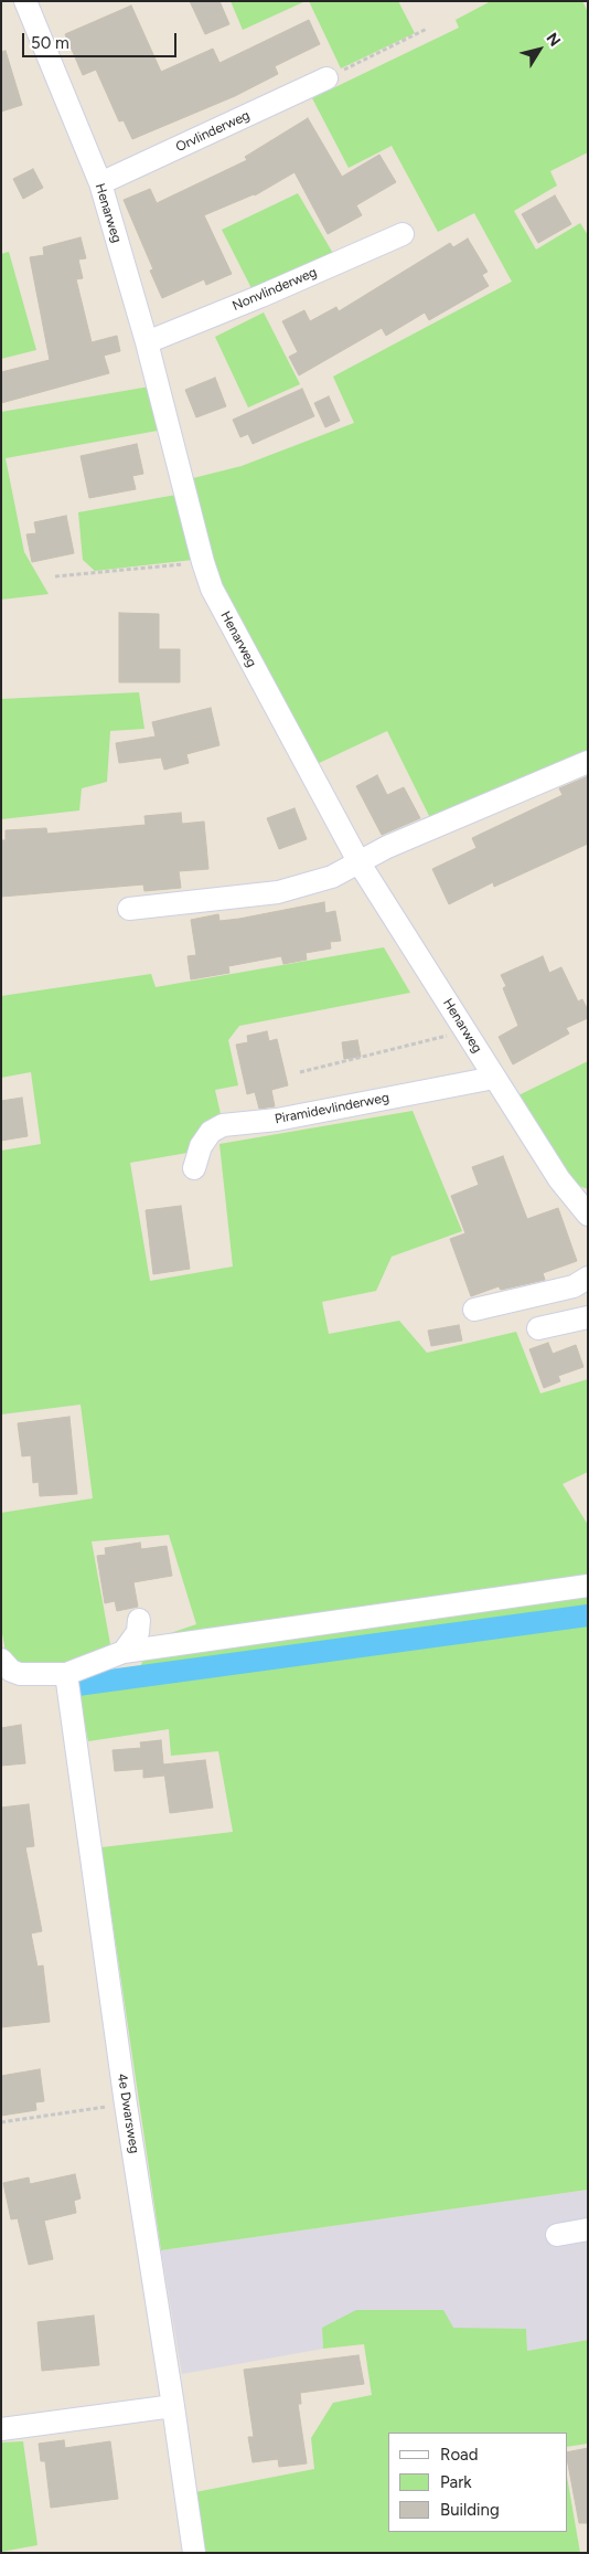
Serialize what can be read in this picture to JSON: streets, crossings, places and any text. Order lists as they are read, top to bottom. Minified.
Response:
{"streets":{"street":["Orvlinderweg","Henarweg","Nonvlinderweg","Piramidevlinderweg","4e Dwarsweg"]},"crossings":[["Orvlinderweg","Henarweg"],["Henarweg","Nonvlinderweg"],["Henarweg","Piramidevlinderweg"]],"legend":["Road","Park","Building"],"scale_bar":"50 m","north":"top right"}
